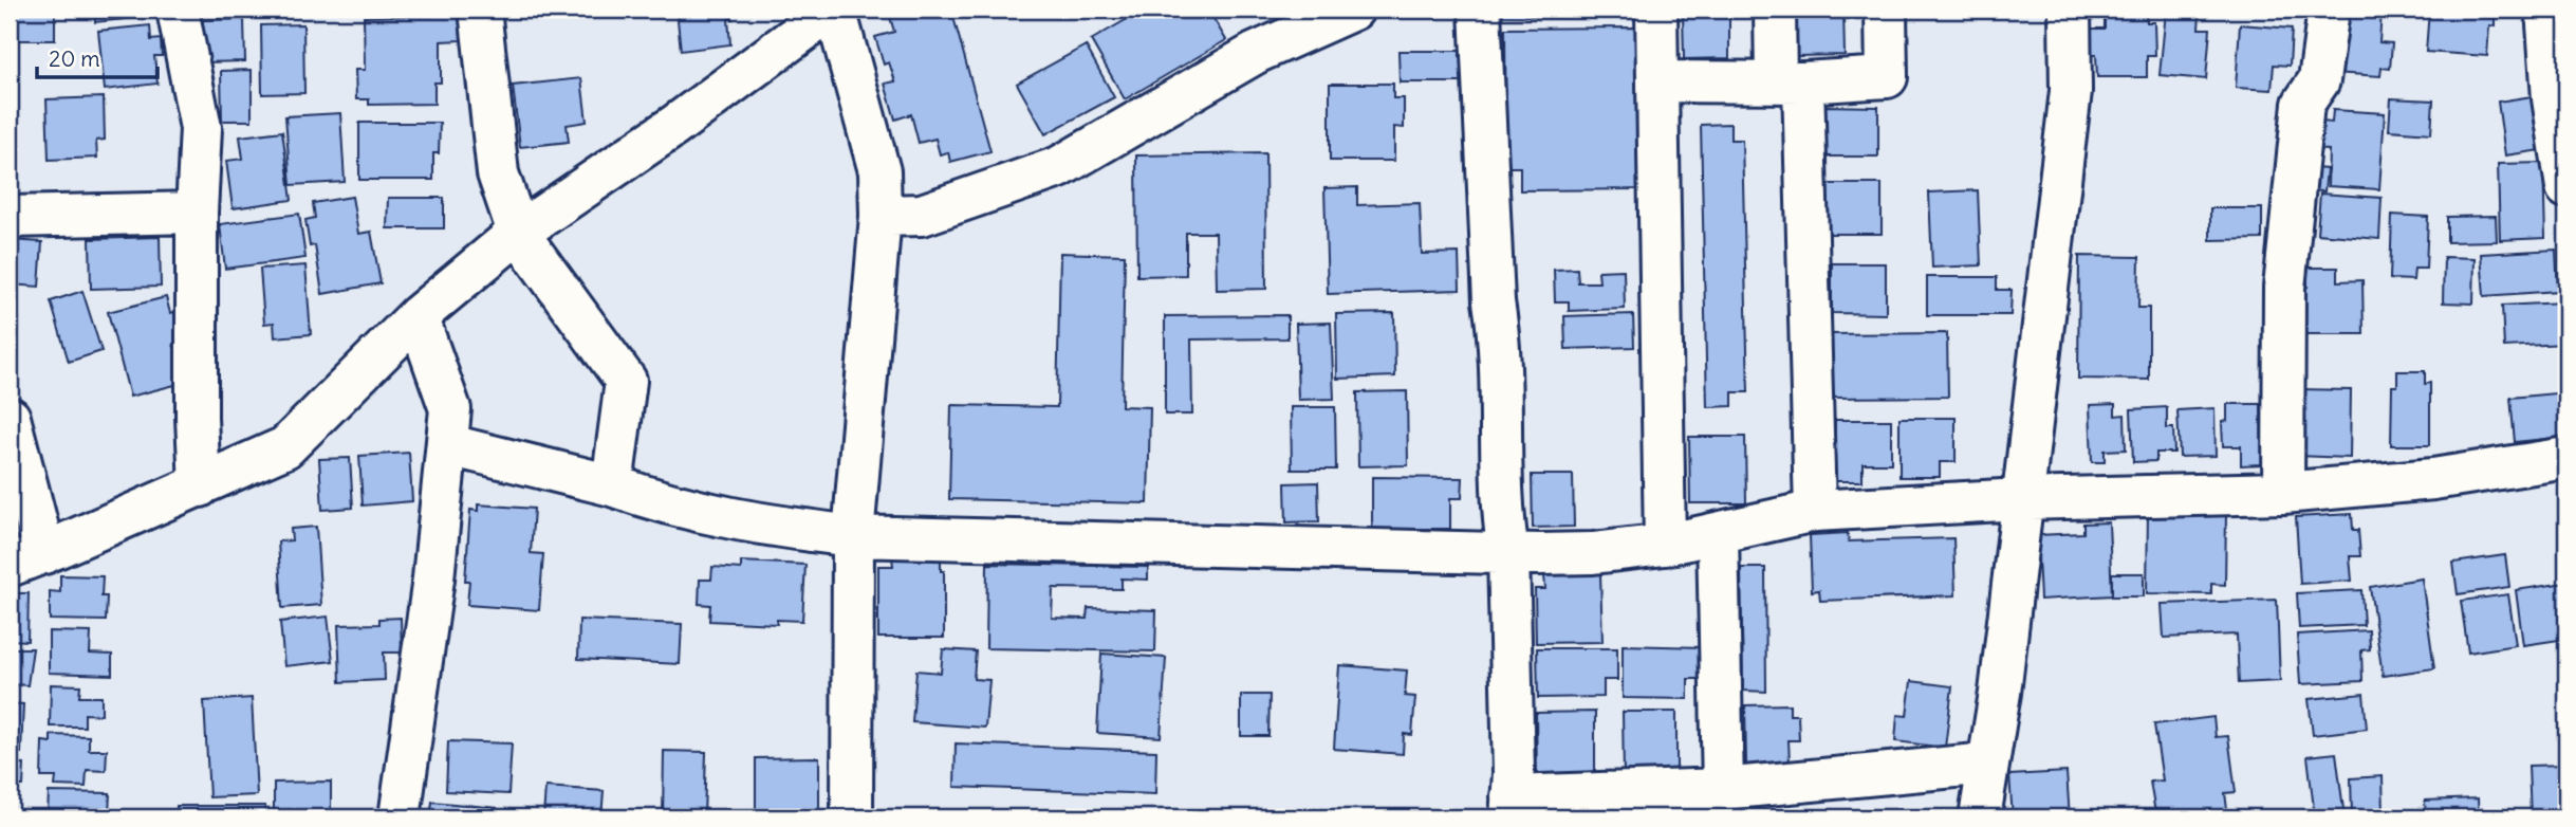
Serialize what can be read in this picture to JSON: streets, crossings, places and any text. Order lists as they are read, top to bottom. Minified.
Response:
{"scale_bar":"20 m"}
